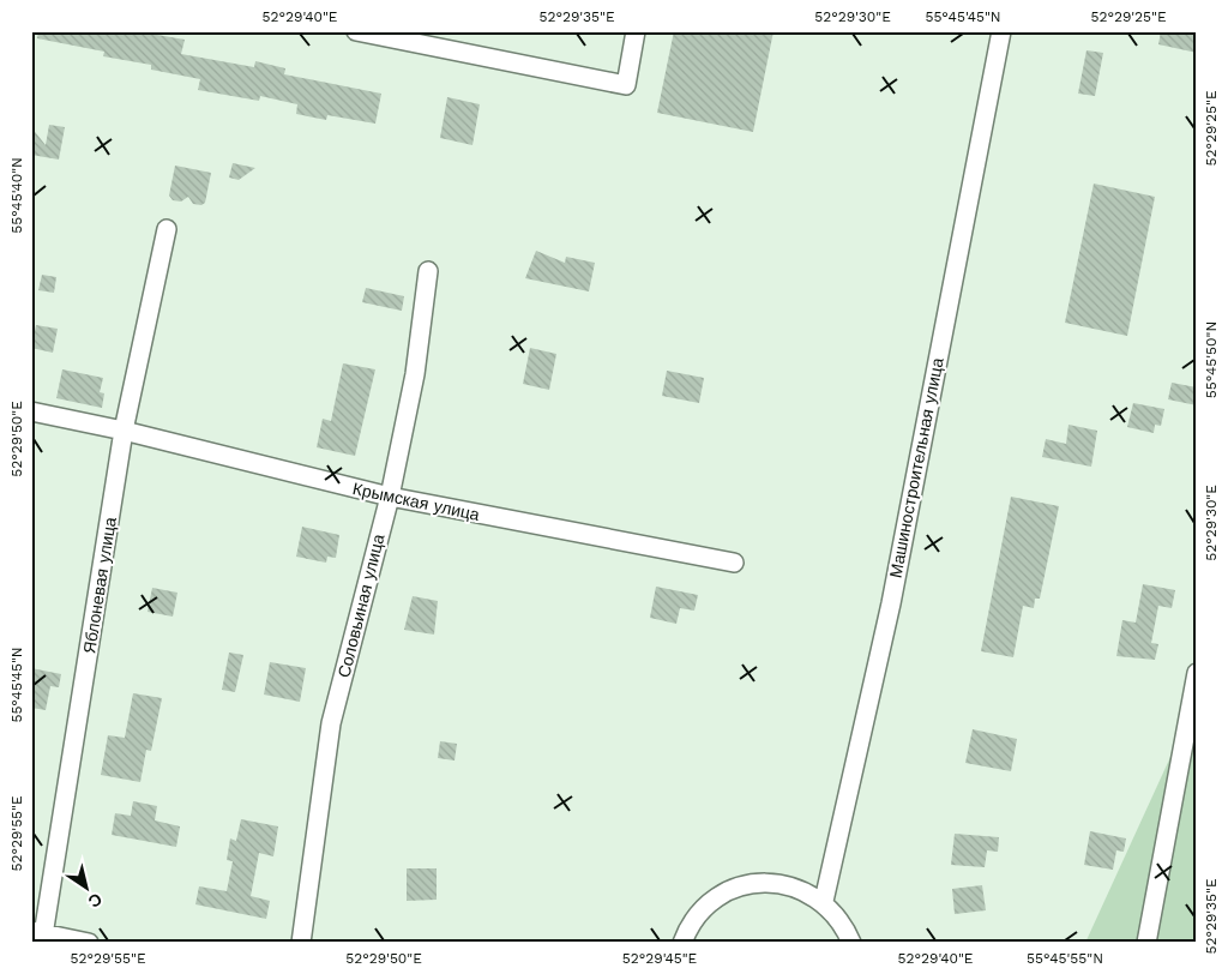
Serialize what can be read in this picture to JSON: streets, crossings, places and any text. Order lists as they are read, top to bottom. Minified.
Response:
{"streets":{"street":["Машиностроительная улица","Крымская улица","Яблоневая улица","Соловьиная улица"]},"crossings":[["Крымская улица","Яблоневая улица"],["Крымская улица","Соловьиная улица"]],"north":"bottom right","coordinates":["52°29'40\"E","52°29'35\"E","52°29'30\"E","55°45'45\"N","52°29'25\"E","55°45'40\"N","55°45'50\"N","52°29'50\"E","52°29'55\"E","52°29'45\"E","55°45'55\"N"]}
